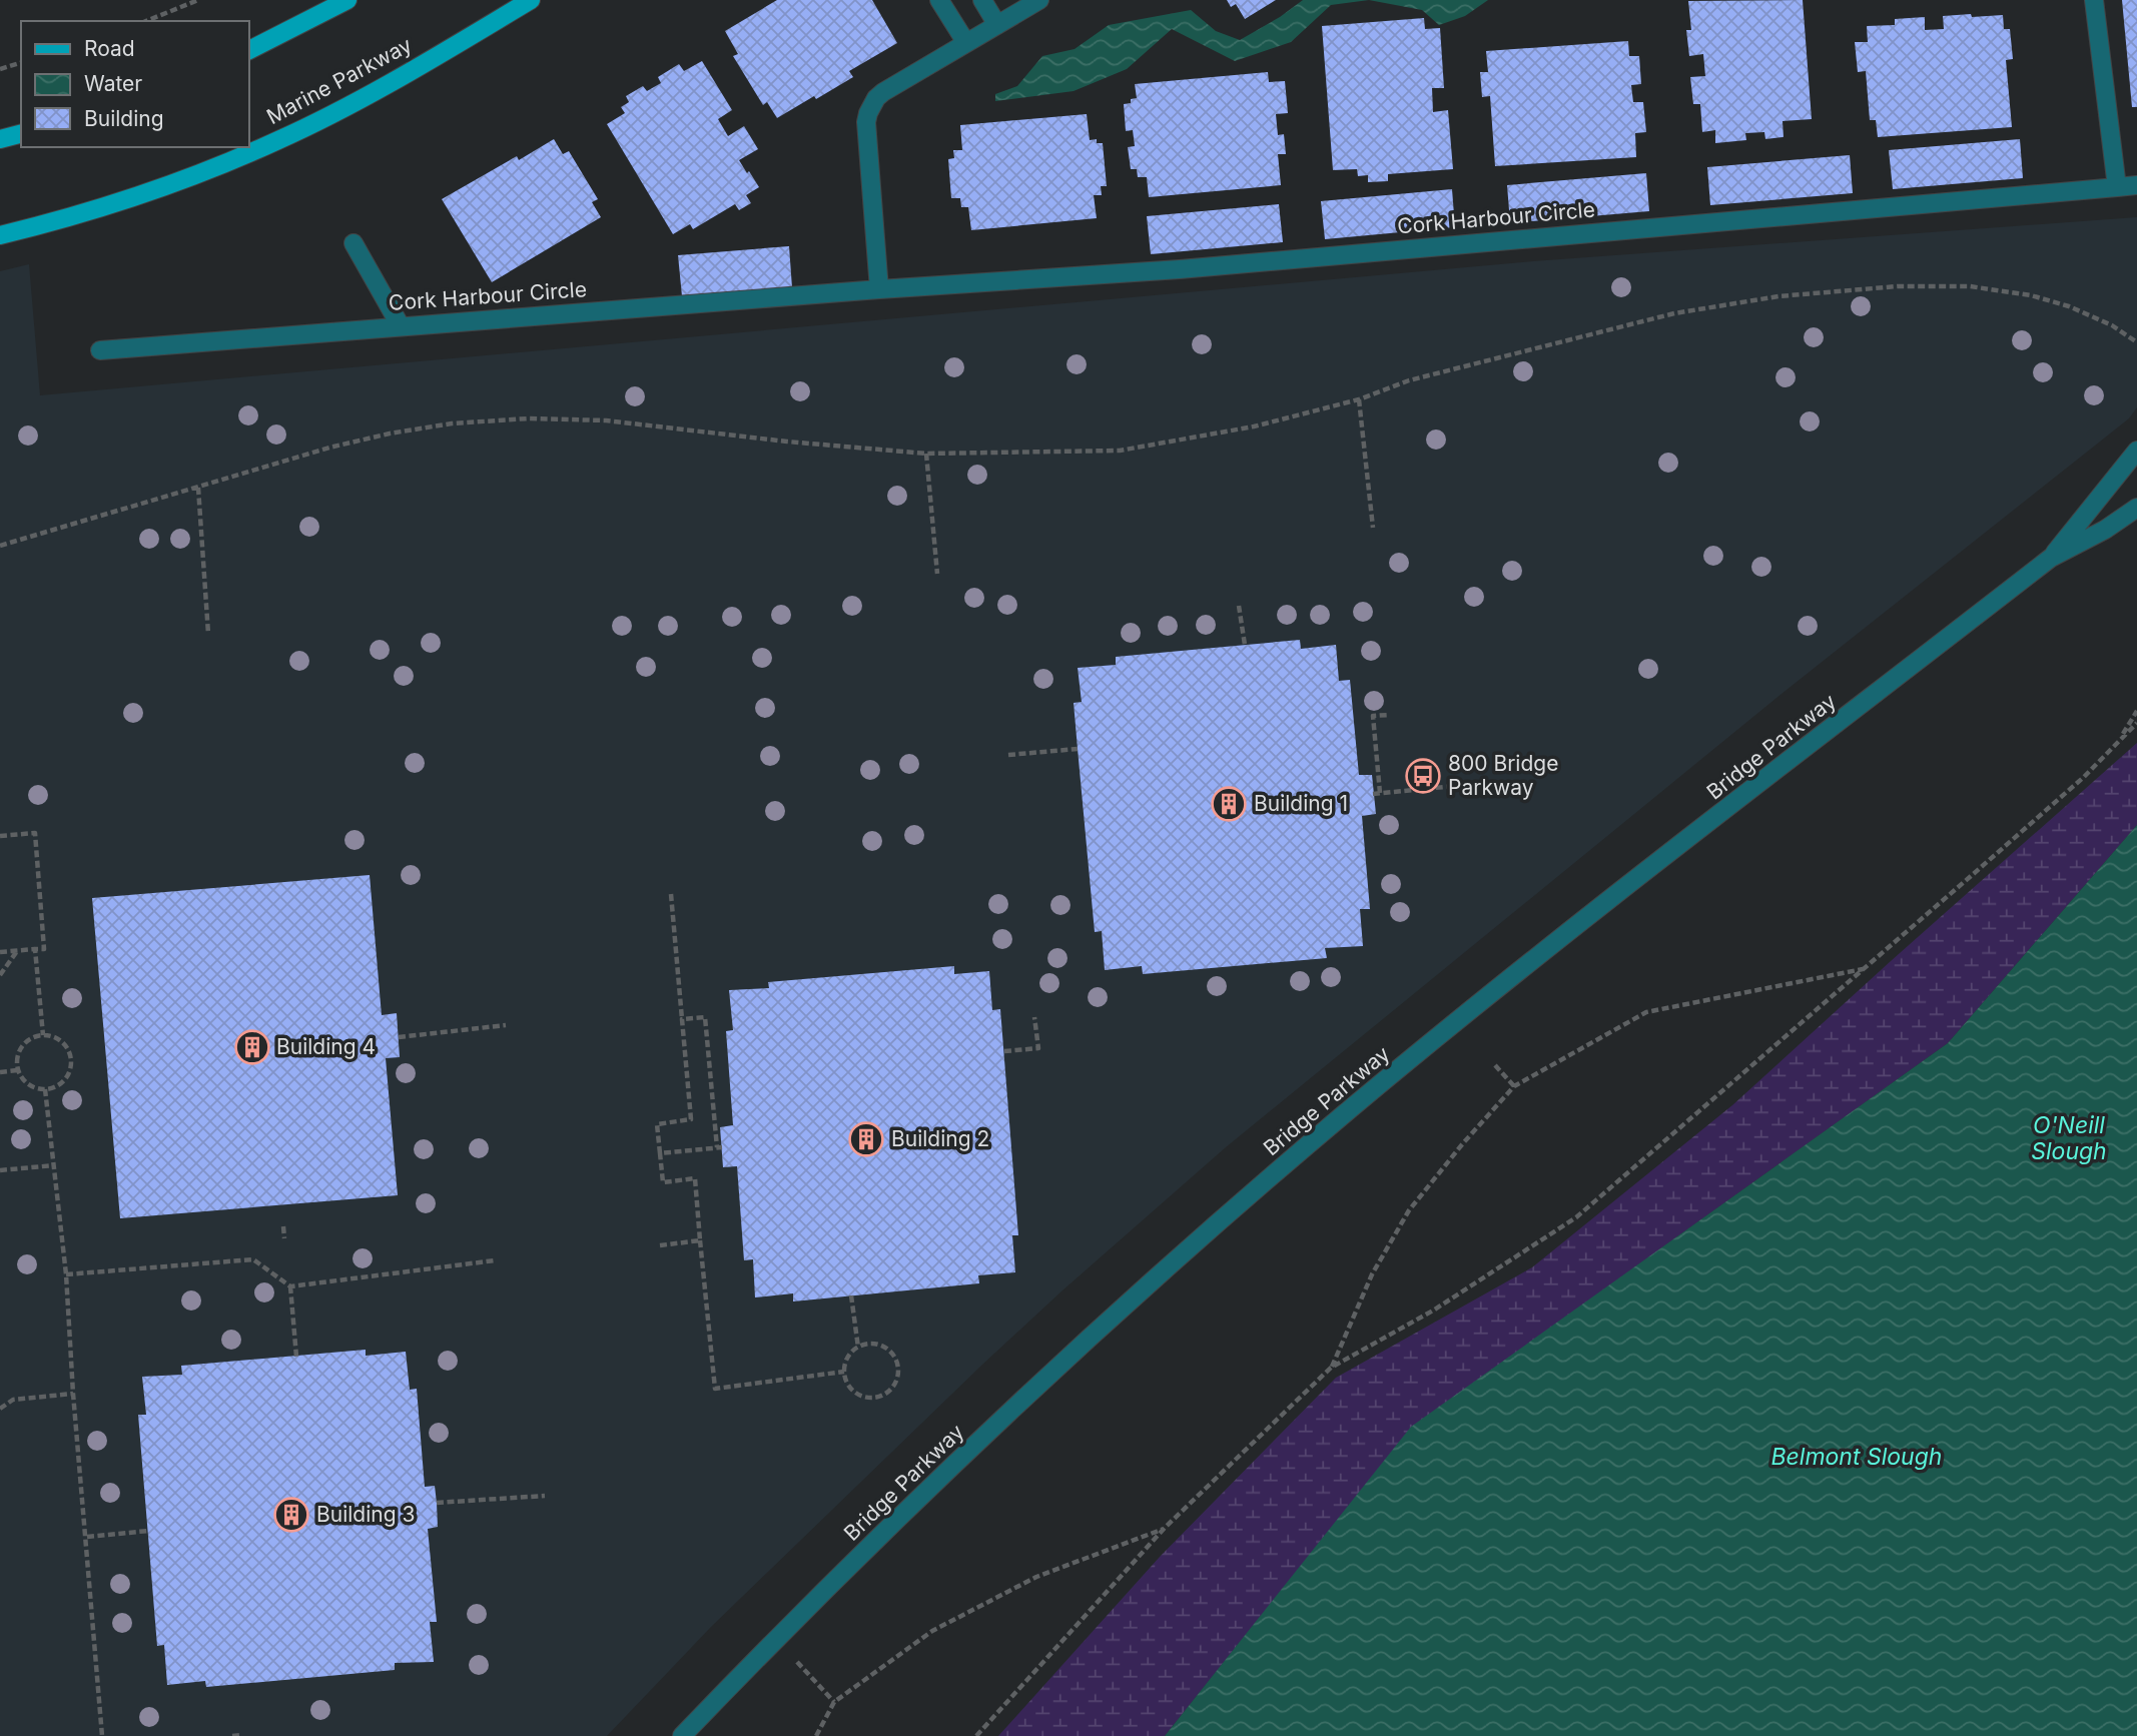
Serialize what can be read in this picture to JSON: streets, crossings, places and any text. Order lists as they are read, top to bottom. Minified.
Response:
{"streets":{"main road":["Marine Parkway"],"street":["Cork Harbour Circle","Bridge Parkway"]},"water":["O'Neill Slough","Belmont Slough"],"places":{"bus stop":["800 Bridge Parkway"],"building":["Building 1","Building 4","Building 2","Building 3"]},"legend":["Road","Water","Building"]}
